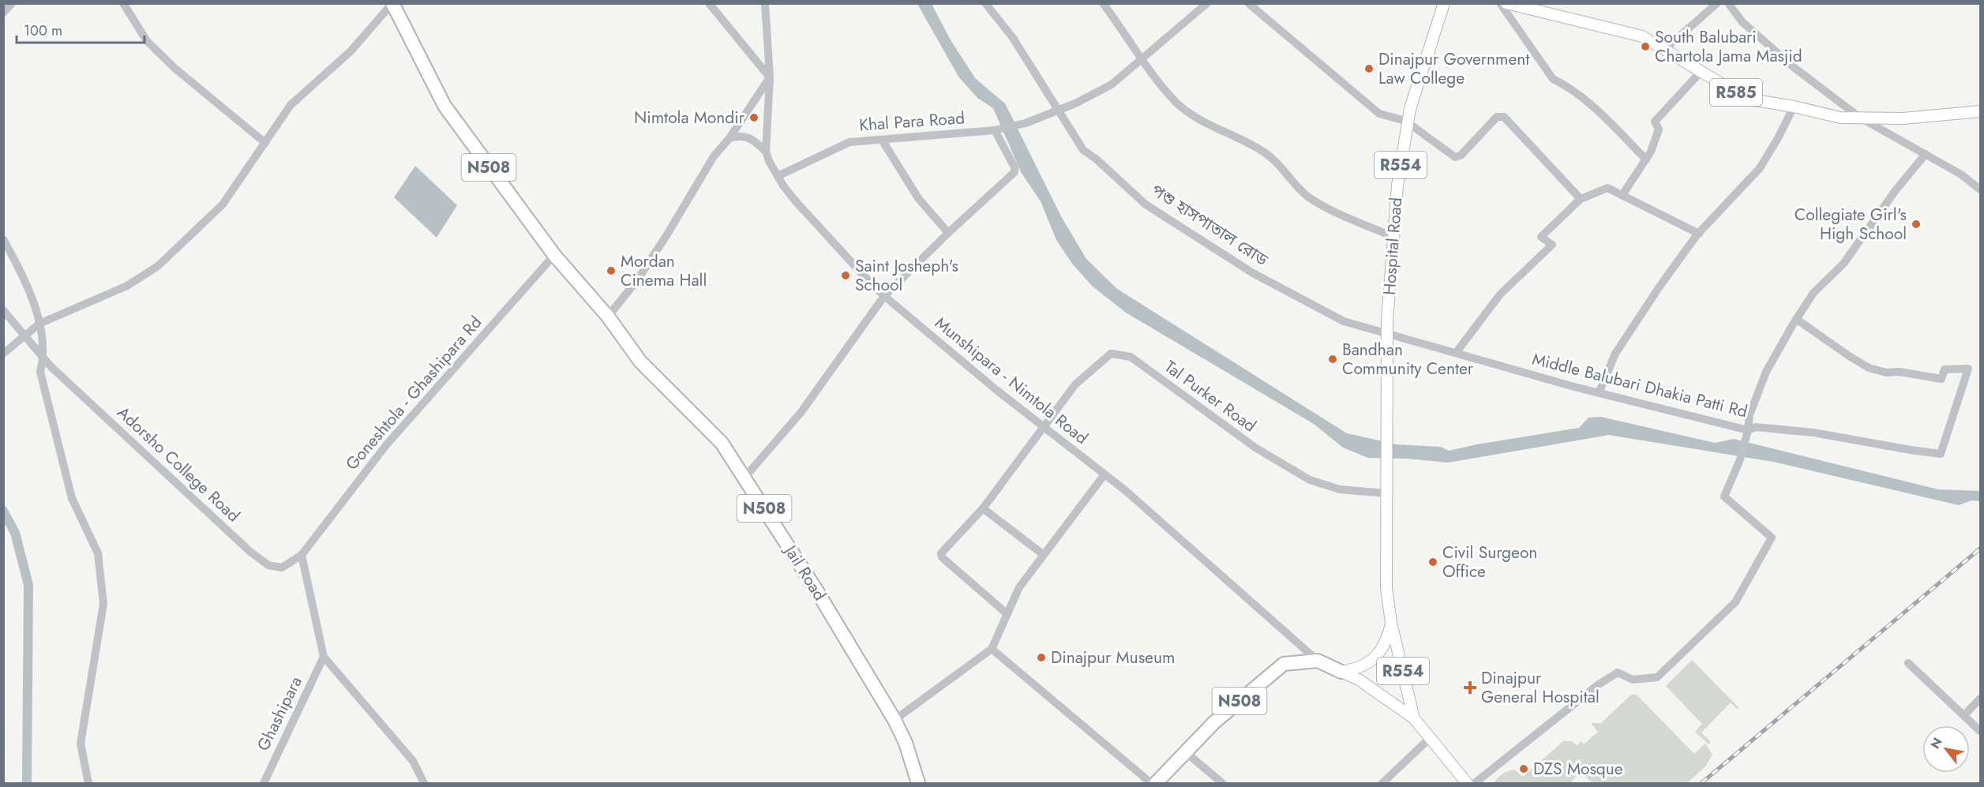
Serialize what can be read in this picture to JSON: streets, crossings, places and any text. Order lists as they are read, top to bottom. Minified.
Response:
{"streets":{"highway":["N508","Jail Road"],"main road":["R585","R554","Hospital Road"],"street":["Khal Para Road","পশু হাসপাতাল রোড","Munshipara - Nimtola Road","Middle Balubari Dhakia Patti Rd","Goneshtola - Ghashipara Rd","Tal Purker Road","Adorsho College Road","Ghashipara"]},"crossings":[["Khal Para Road","পশু হাসপাতাল রোড"],["Khal Para Road","Munshipara - Nimtola Road"],["R554","N508"],["R554","Hospital Road"],["R554","Tal Purker Road"],["N508","Munshipara - Nimtola Road"],["N508","Goneshtola - Ghashipara Rd"],["N508","Jail Road"],["পশু হাসপাতাল রোড","Hospital Road"],["পশু হাসপাতাল রোড","Middle Balubari Dhakia Patti Rd"],["Hospital Road","Middle Balubari Dhakia Patti Rd"],["Hospital Road","Tal Purker Road"],["Munshipara - Nimtola Road","Tal Purker Road"],["Goneshtola - Ghashipara Rd","Adorsho College Road"]],"places":{"other":["South Balubari Chartola Jama Masjid","Dinajpur Government Law College","Nimtola Mondir","Collegiate Girl's High School","Mordan Cinema Hall","Saint Josheph's School","Bandhan Community Center","Civil Surgeon Office","Dinajpur Museum","DZS Mosque"],"health":["Dinajpur General Hospital"]},"scale_bar":"100 m","north":"top left"}
